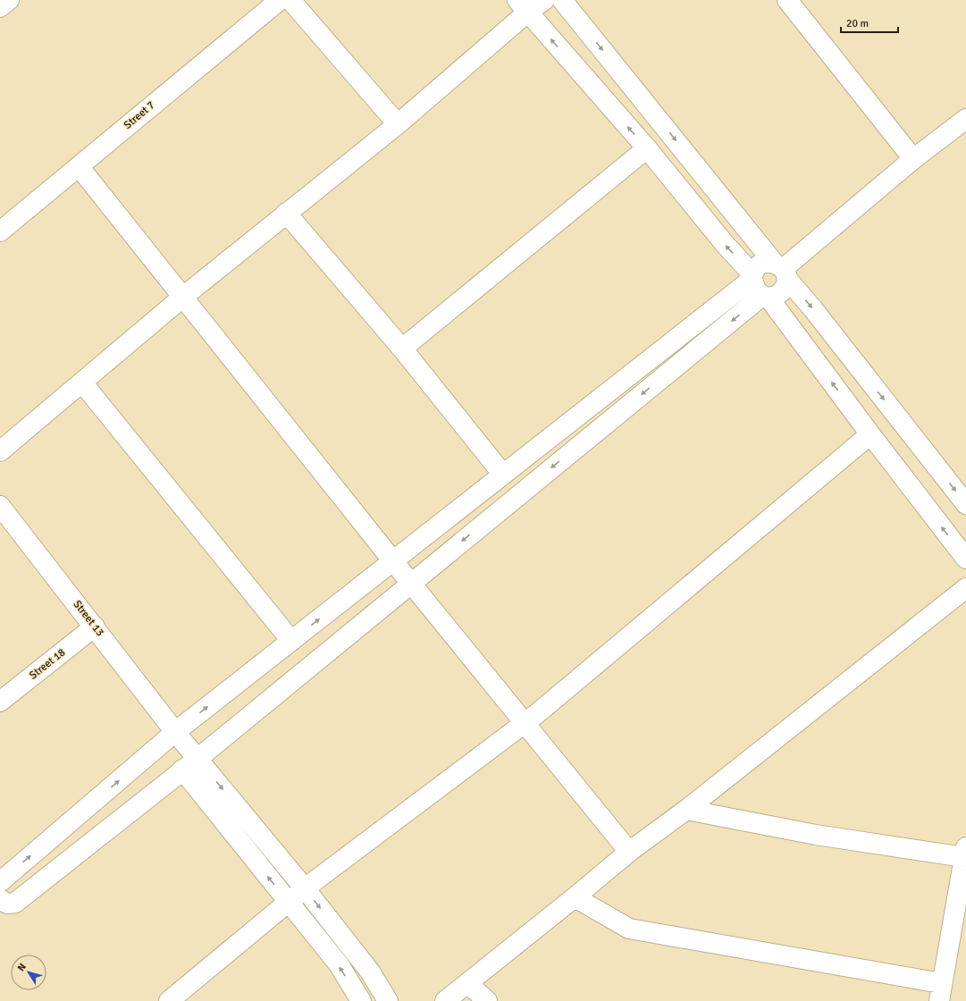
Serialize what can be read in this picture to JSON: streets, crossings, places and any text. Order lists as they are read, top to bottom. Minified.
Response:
{"streets":{"street":["Street 7","Street 13","Street 18"]},"crossings":[["Street 13","Street 18"]],"scale_bar":"20 m","north":"top left"}
